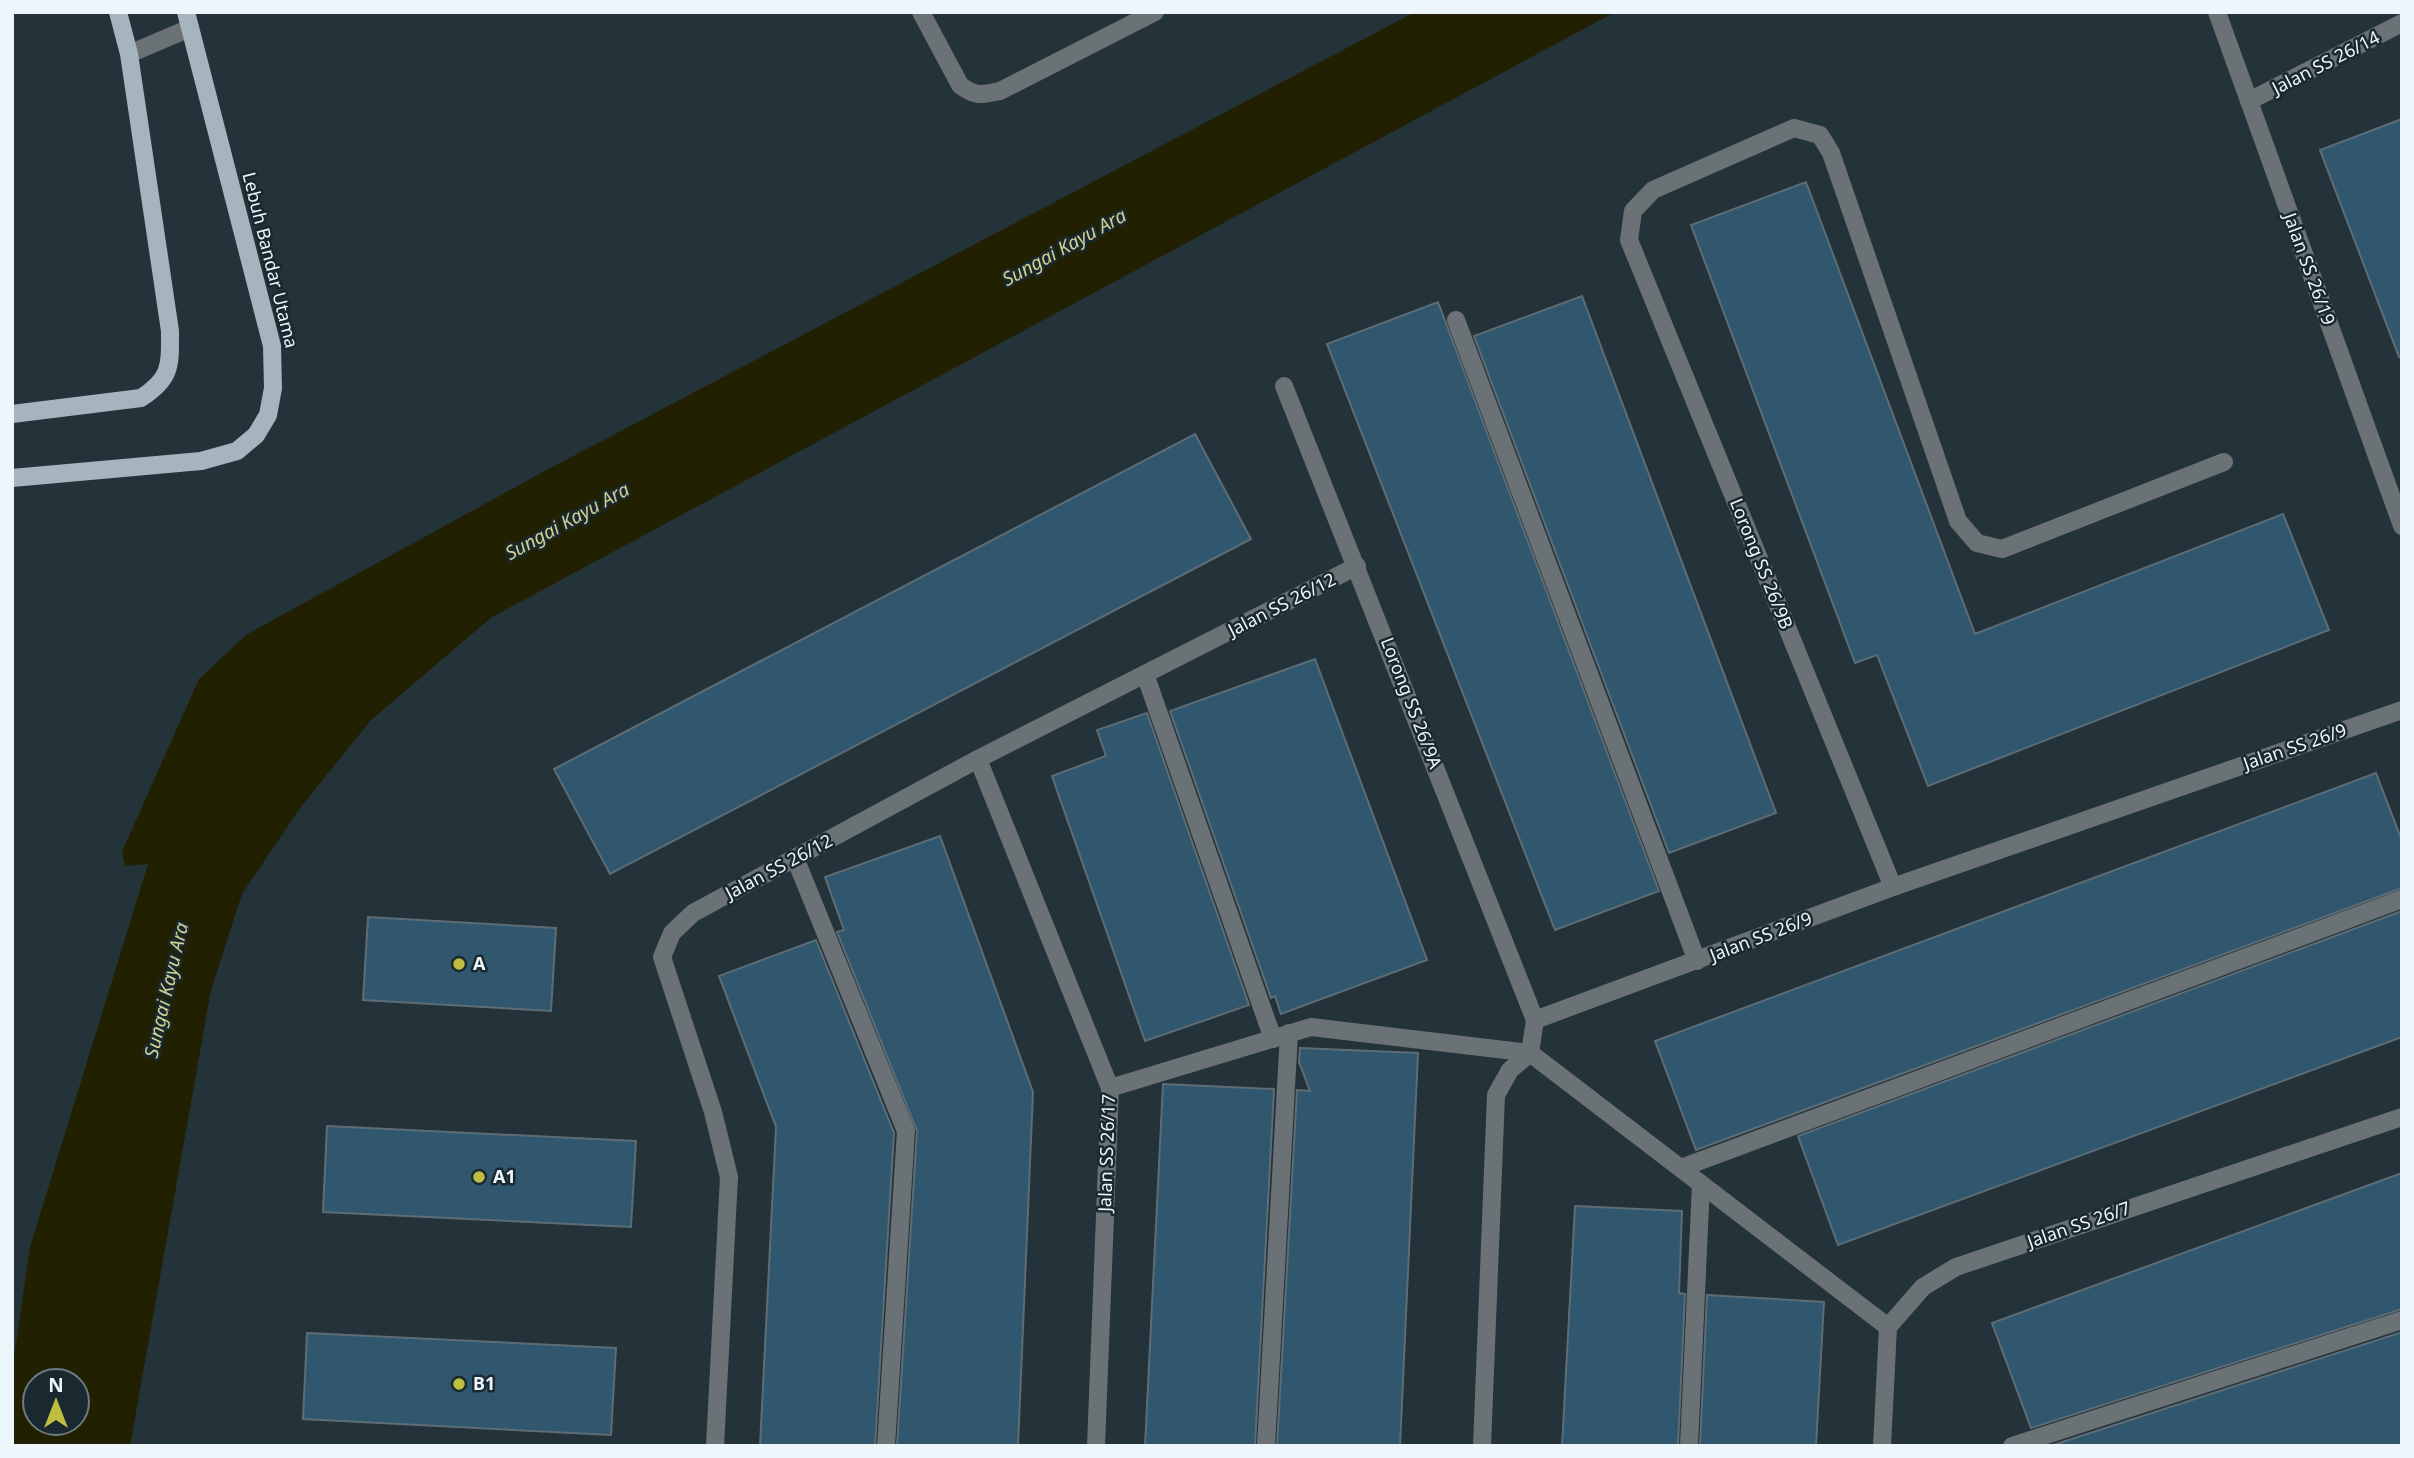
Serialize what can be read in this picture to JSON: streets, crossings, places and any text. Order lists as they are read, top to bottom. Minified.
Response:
{"streets":{"main road":["Lebuh Bandar Utama"],"street":["Jalan SS 26/14","Jalan SS 26/19","Lorong SS 26/9B","Jalan SS 26/12","Lorong SS 26/9A","Jalan SS 26/9","Jalan SS 26/17","Jalan SS 26/7"]},"crossings":[["Jalan SS 26/14","Jalan SS 26/19"],["Lorong SS 26/9B","Jalan SS 26/9"],["Jalan SS 26/12","Lorong SS 26/9A"],["Jalan SS 26/12","Jalan SS 26/17"],["Lorong SS 26/9A","Jalan SS 26/9"]],"water":["Sungai Kayu Ara"],"places":["A","A1","B1"],"north":"top"}
